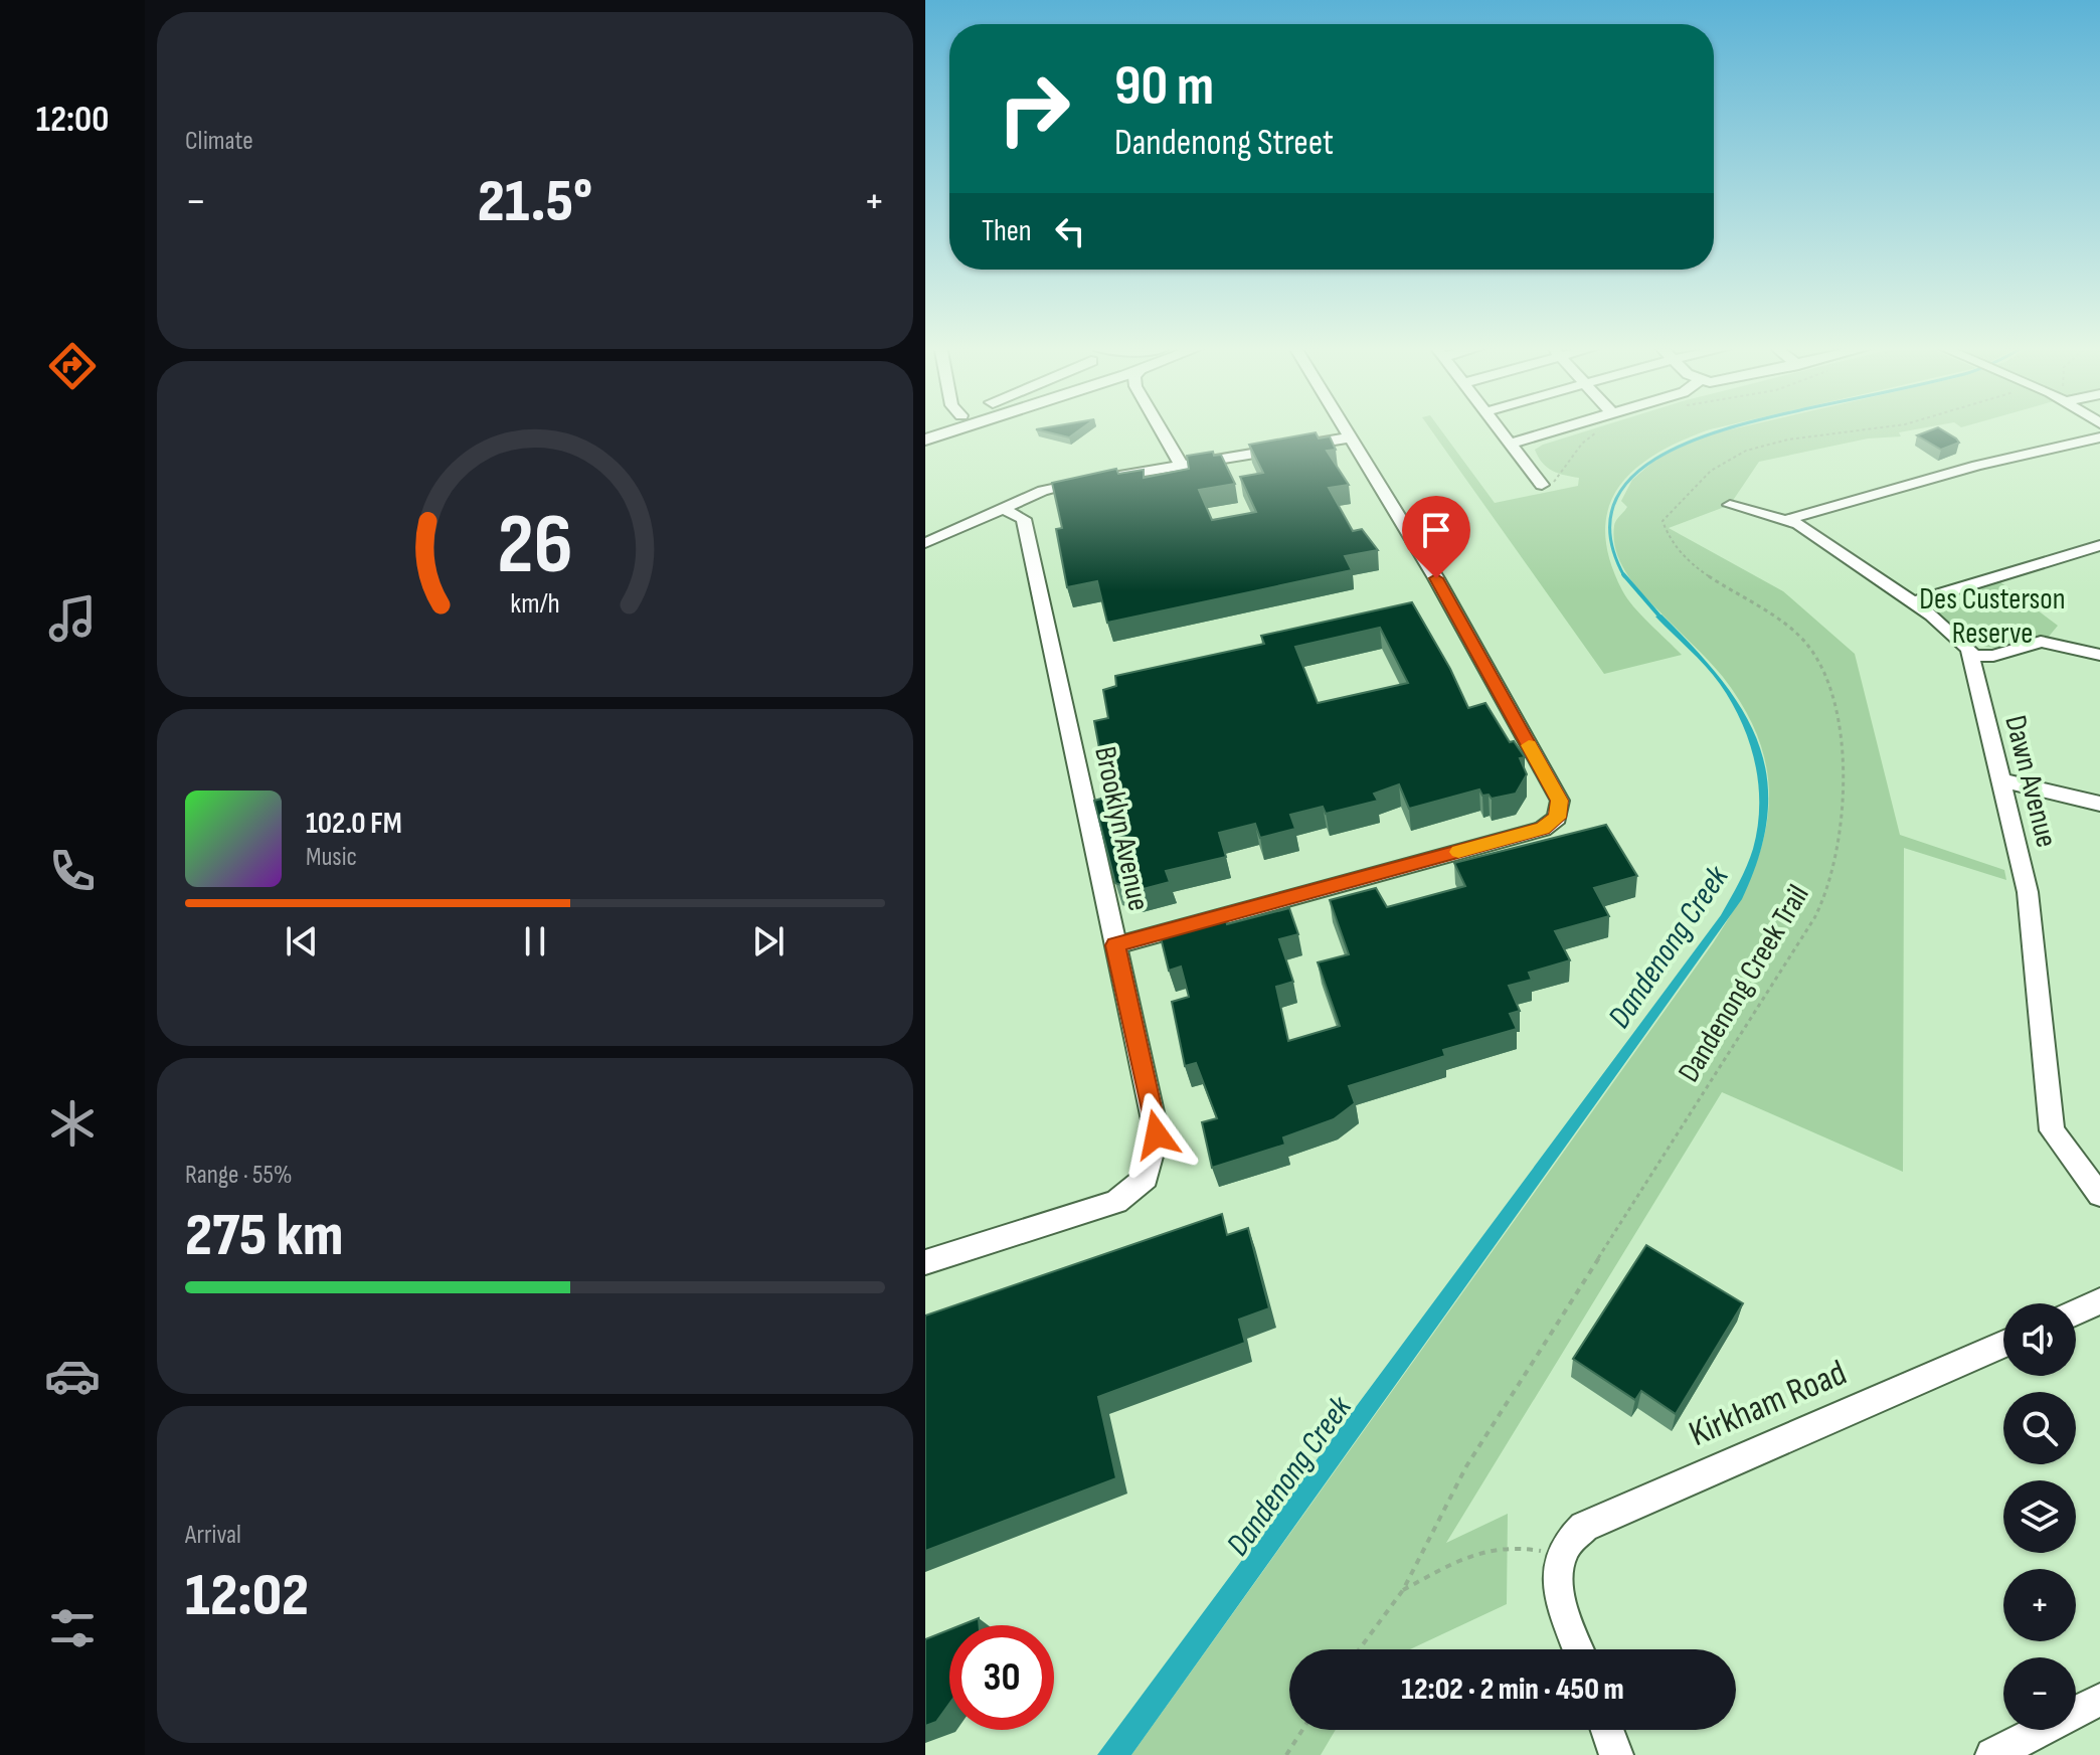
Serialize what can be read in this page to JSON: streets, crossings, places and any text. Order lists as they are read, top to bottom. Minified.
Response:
{"streets":{"street":["Dawn Avenue","Brooklyn Avenue","Kirkham Road"],"path":["Dandenong Creek Trail"]},"water":["Dandenong Creek"],"parks":["Des Custerson Reserve"],"page":{"tabs":"12:00","tile":["Climate",["Range · 55%","275 km"],["Arrival","12:02"]],"turn":["90 m","Dandenong Street"],"heat":["−","21.5°","+"],"then":"Then","song":["102.0 FM","Music"],"map_buttons":["+","−"],"limit":"30","trip":"12:02 · 2 min · 450 m","gauge":["26","km/h"]}}
